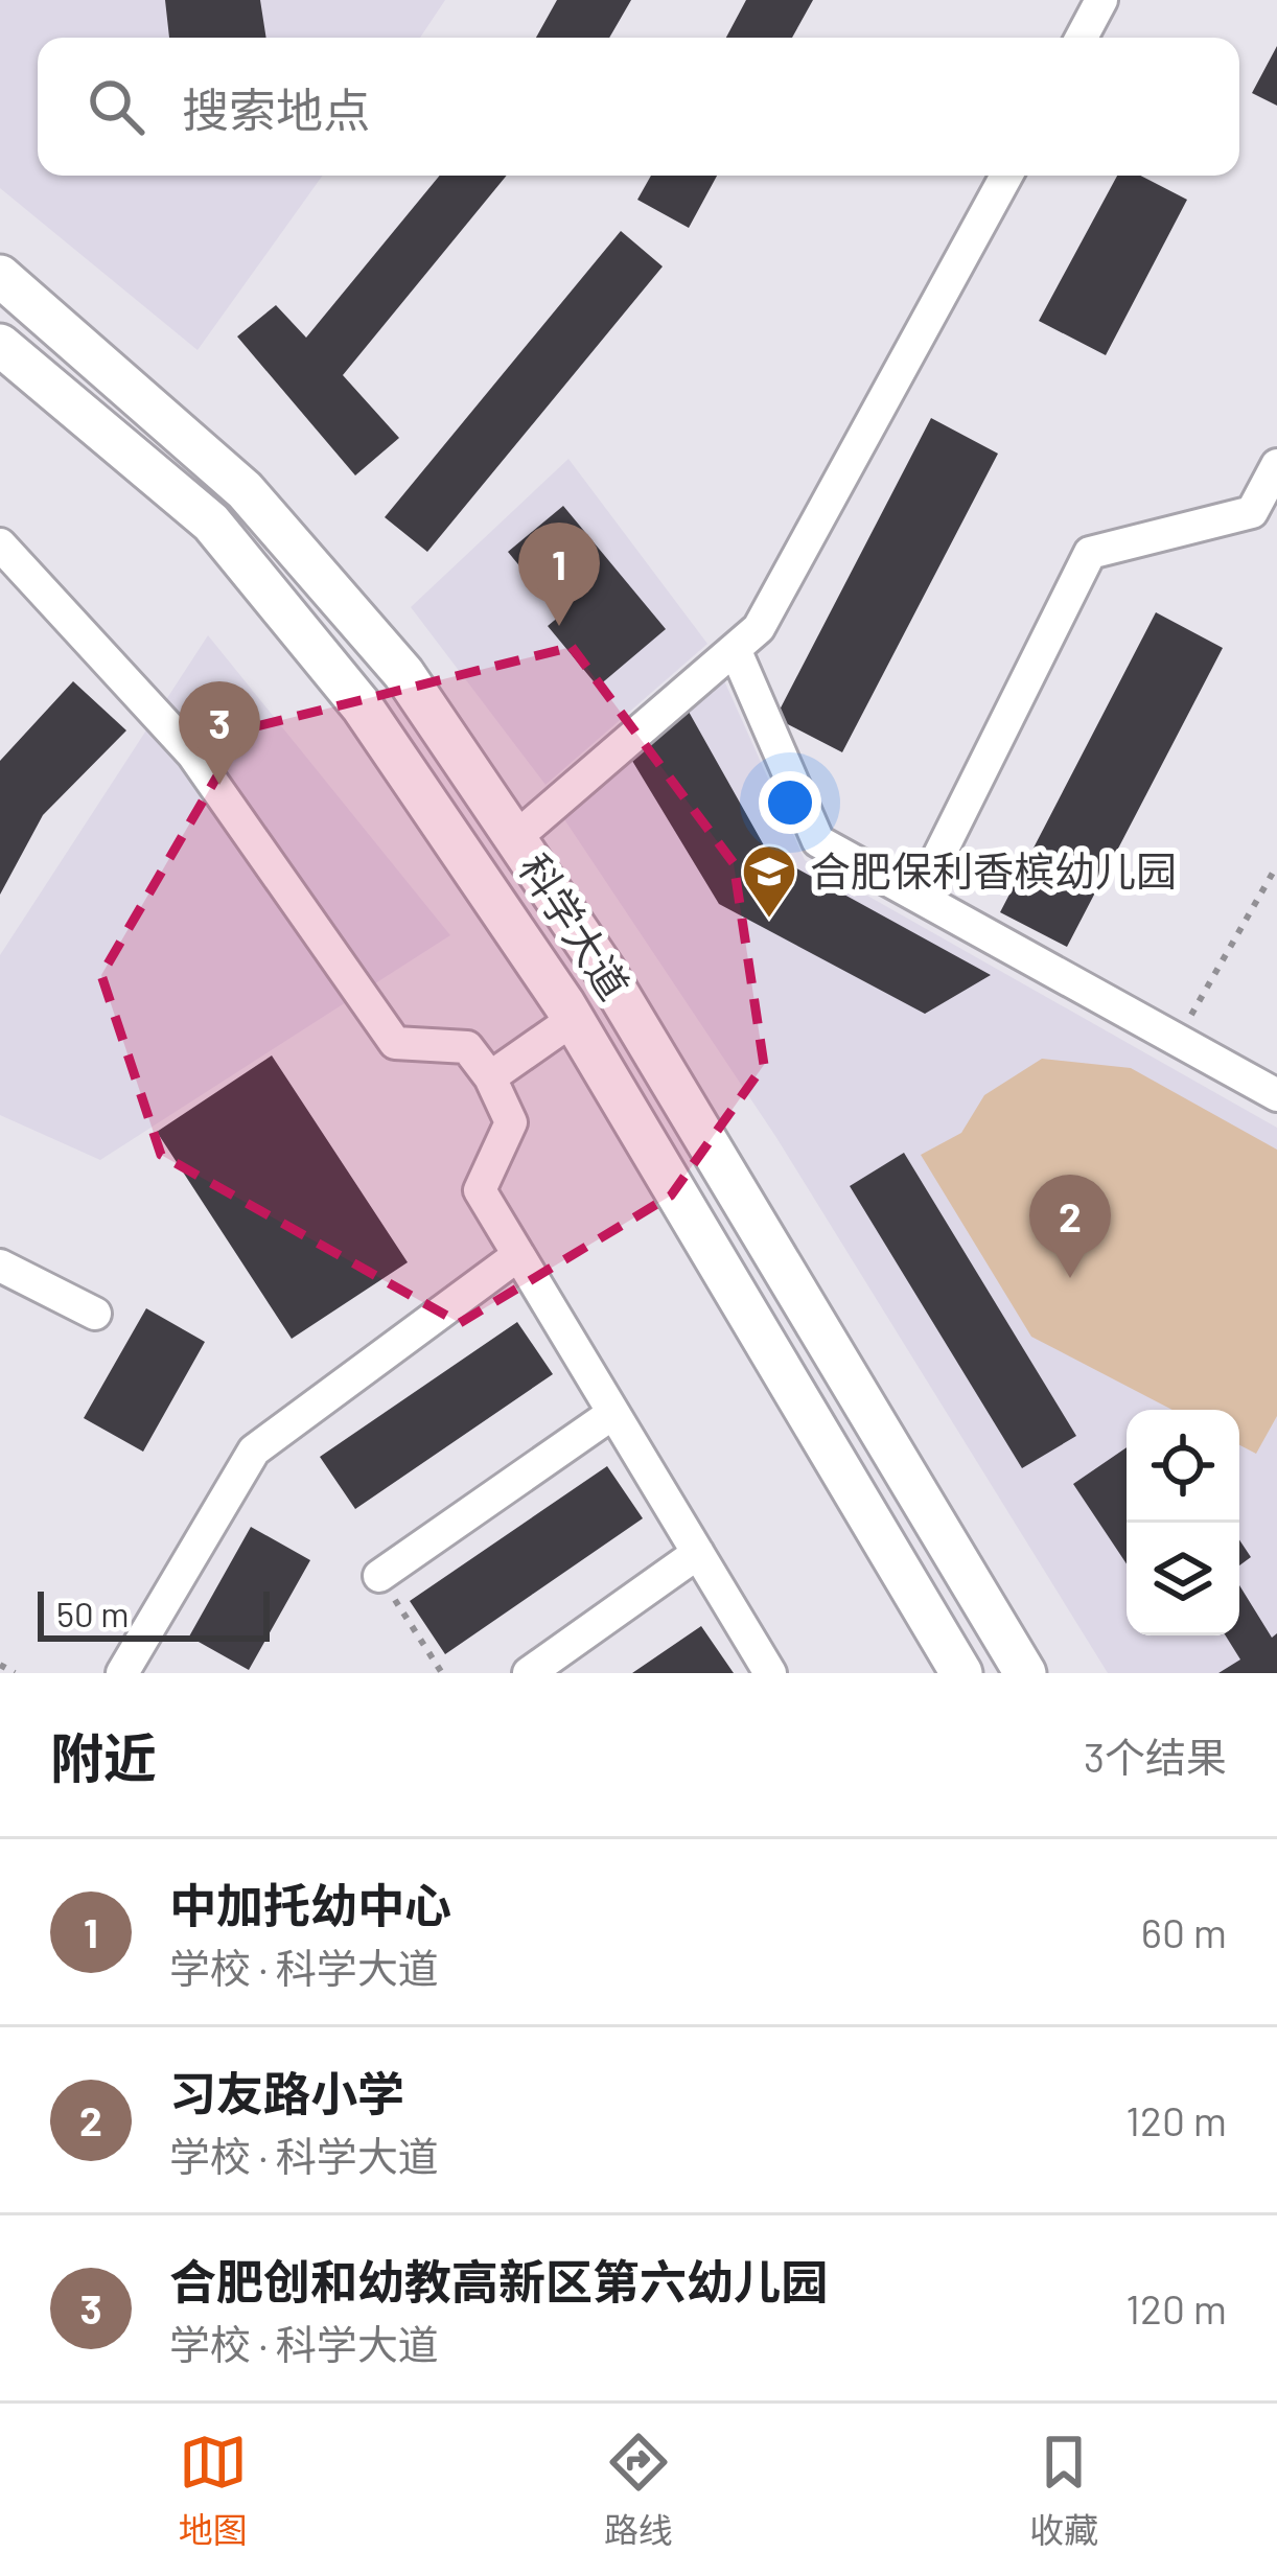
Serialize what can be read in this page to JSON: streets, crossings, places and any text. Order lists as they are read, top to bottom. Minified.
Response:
{"streets":{"main road":["科学大道"]},"places":{"school or university":["合肥保利香槟幼儿园"]},"scale_bar":"50 m","page":{"search":"搜索地点","pins":["1","3","2"],"scale":"50 m","heading":["附近","3个结果"],"list":[{"mark":"1","name":"中加托幼中心","note":"学校 · 科学大道","value":"60 m"},{"mark":"2","name":"习友路小学","note":"学校 · 科学大道","value":"120 m"},{"mark":"3","name":"合肥创和幼教高新区第六幼儿园","note":"学校 · 科学大道","value":"120 m"}],"nav":["地图","路线","收藏"]}}
